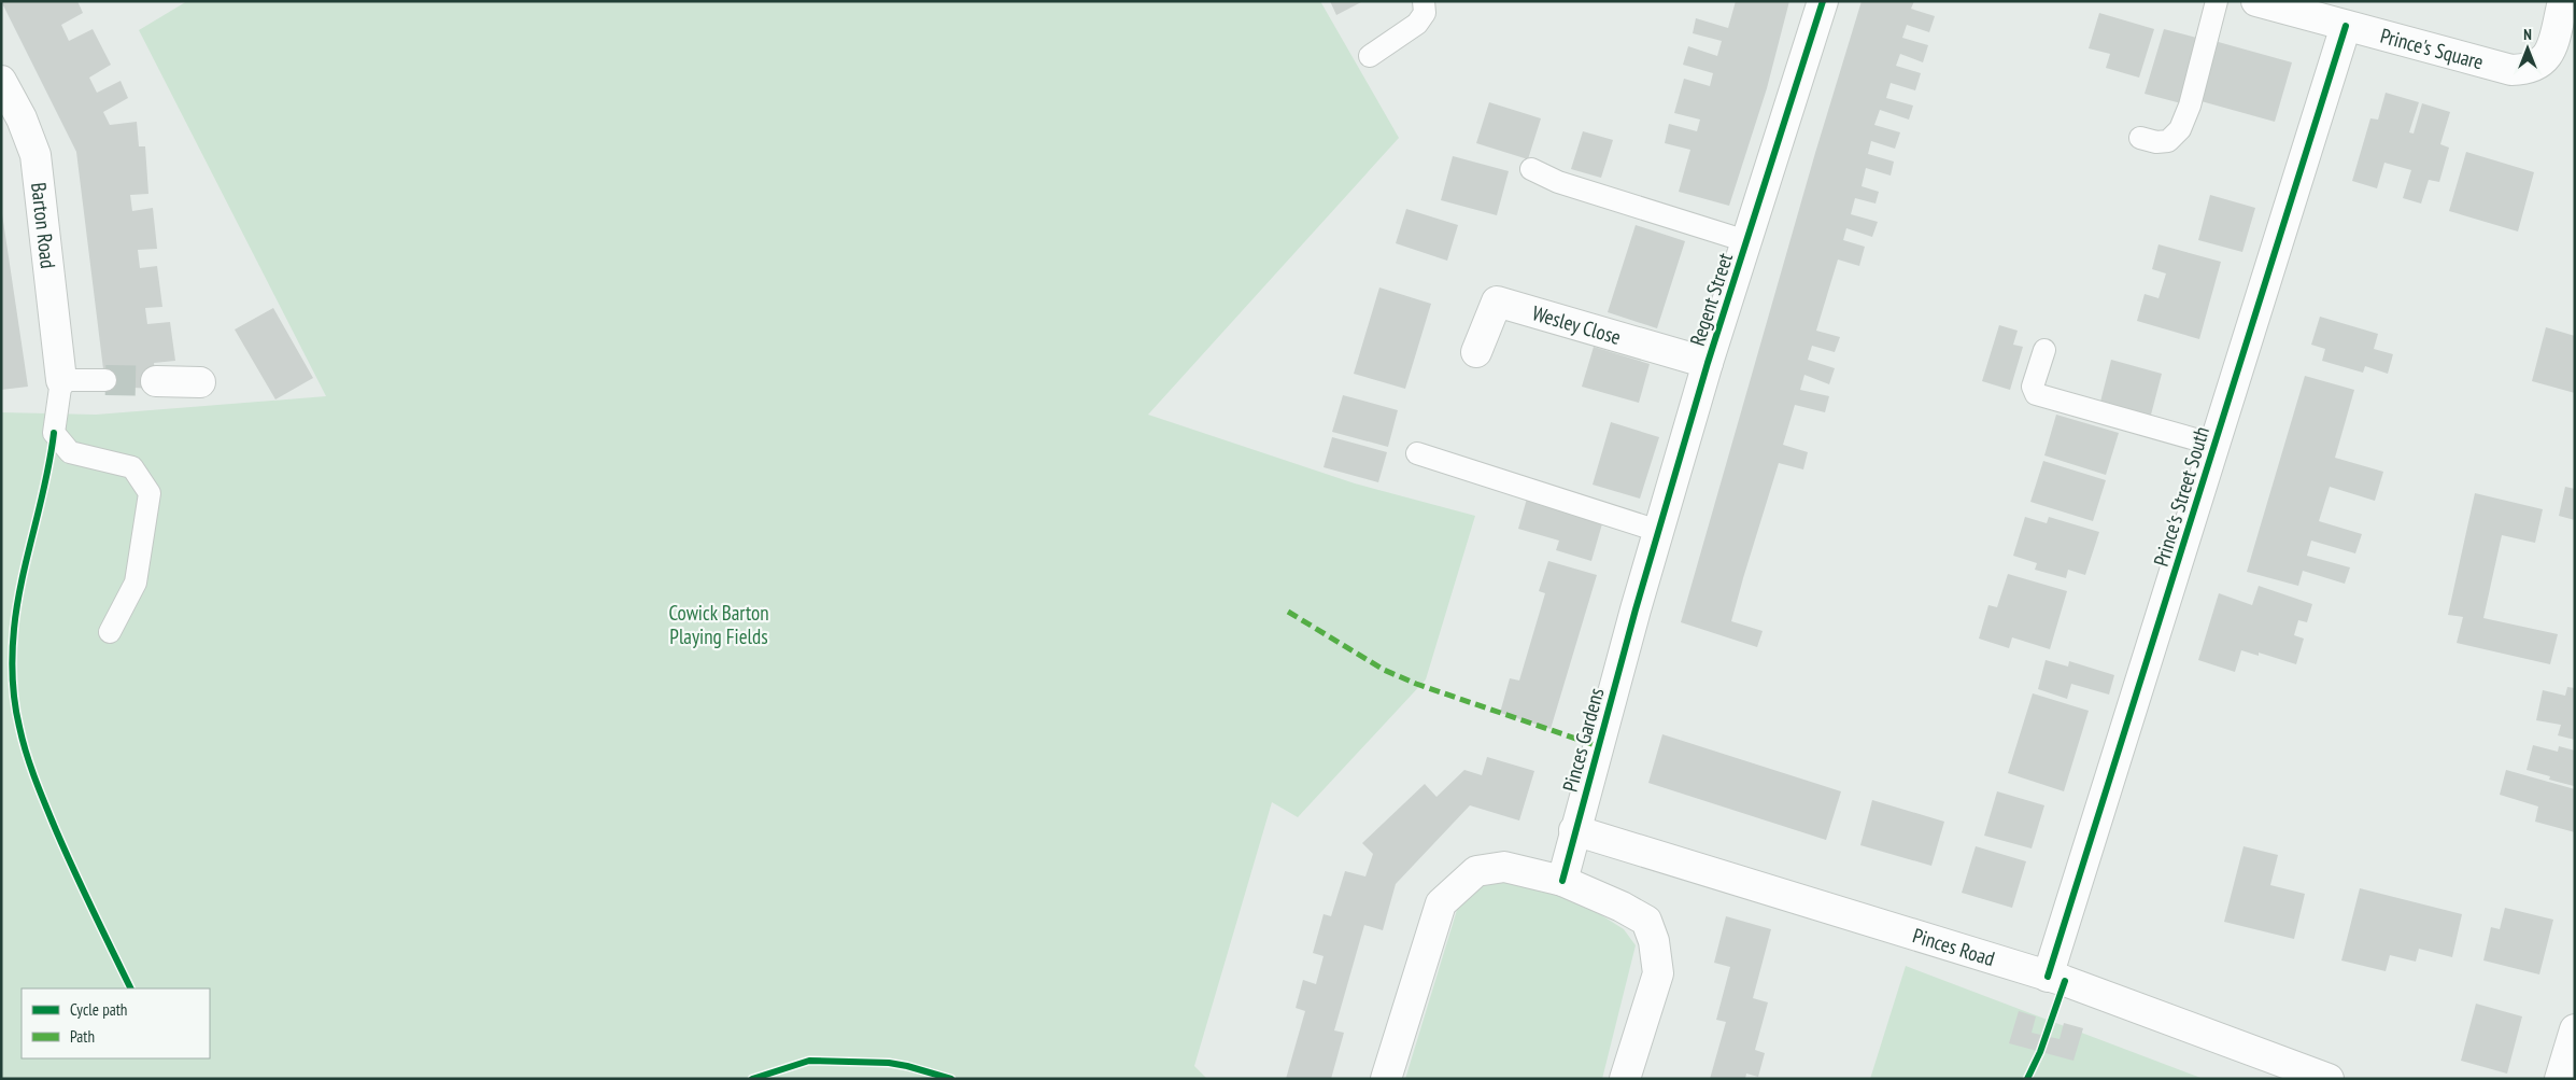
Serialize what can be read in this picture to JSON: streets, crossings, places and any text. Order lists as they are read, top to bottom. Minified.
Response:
{"streets":{"street":["Prince's Square","Barton Road","Regent Street","Wesley Close","Prince's Street South","Pinces Gardens","Pinces Road"]},"crossings":[["Prince's Square","Prince's Street South"],["Regent Street","Wesley Close"],["Regent Street","Pinces Gardens"],["Prince's Street South","Pinces Road"],["Pinces Gardens","Pinces Road"]],"parks":["Cowick Barton Playing Fields"],"legend":["Cycle path","Path"],"north":"top"}
